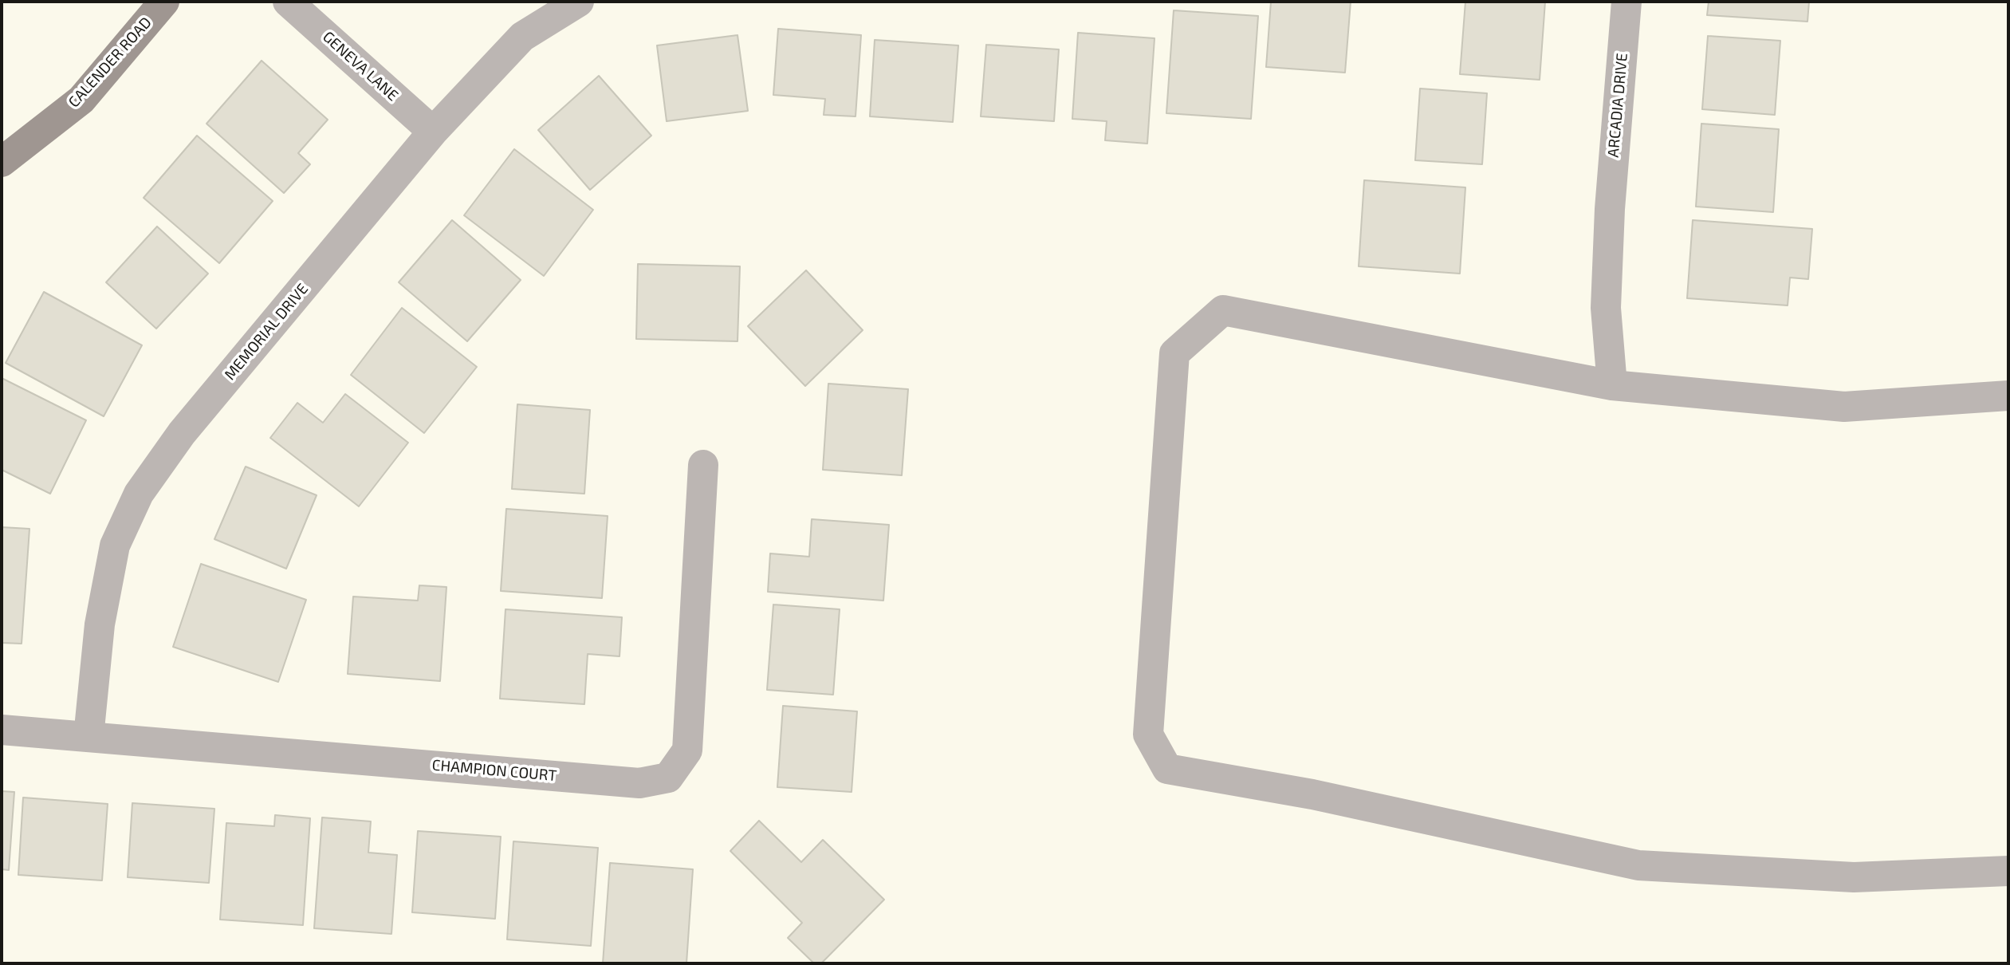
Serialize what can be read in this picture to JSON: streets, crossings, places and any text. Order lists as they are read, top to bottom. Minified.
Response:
{"streets":{"street":["CALENDER ROAD","GENEVA LANE","ARCADIA DRIVE","MEMORIAL DRIVE","CHAMPION COURT"]},"crossings":[["GENEVA LANE","MEMORIAL DRIVE"],["MEMORIAL DRIVE","CHAMPION COURT"]]}
